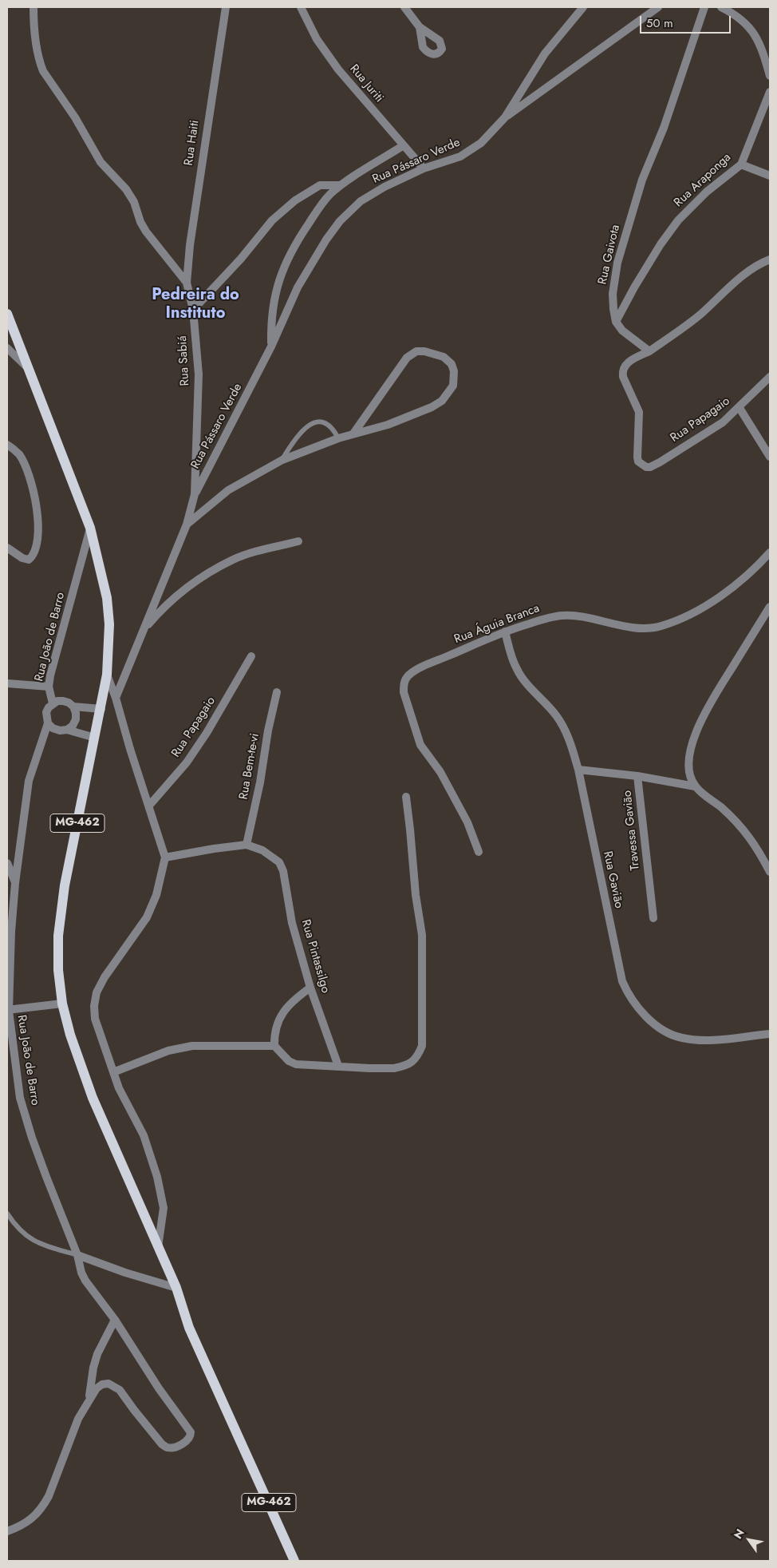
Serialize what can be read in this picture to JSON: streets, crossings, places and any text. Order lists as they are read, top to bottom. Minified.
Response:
{"streets":{"main road":["MG-462"],"street":["Rua Juriti","Rua Haiti","Rua Pássaro Verde","Rua Araponga","Rua Gaivota","Rua Sabiá","Rua Papagaio","Rua Águia Branca","Rua João de Barro","Rua Bem-te-vi","Travessa Gavião","Rua Gavião","Rua Pintassilgo"]},"crossings":[["Rua Juriti","Rua Pássaro Verde"],["Rua Haiti","Rua Sabiá"],["Rua Pássaro Verde","Rua Sabiá"],["Rua Araponga","Rua Gaivota"],["Rua Águia Branca","Rua Gavião"],["Rua João de Barro","MG-462"],["Rua Bem-te-vi","Rua Pintassilgo"],["Travessa Gavião","Rua Gavião"]],"districts":["Pedreira do Instituto"],"scale_bar":"50 m","north":"top left"}
